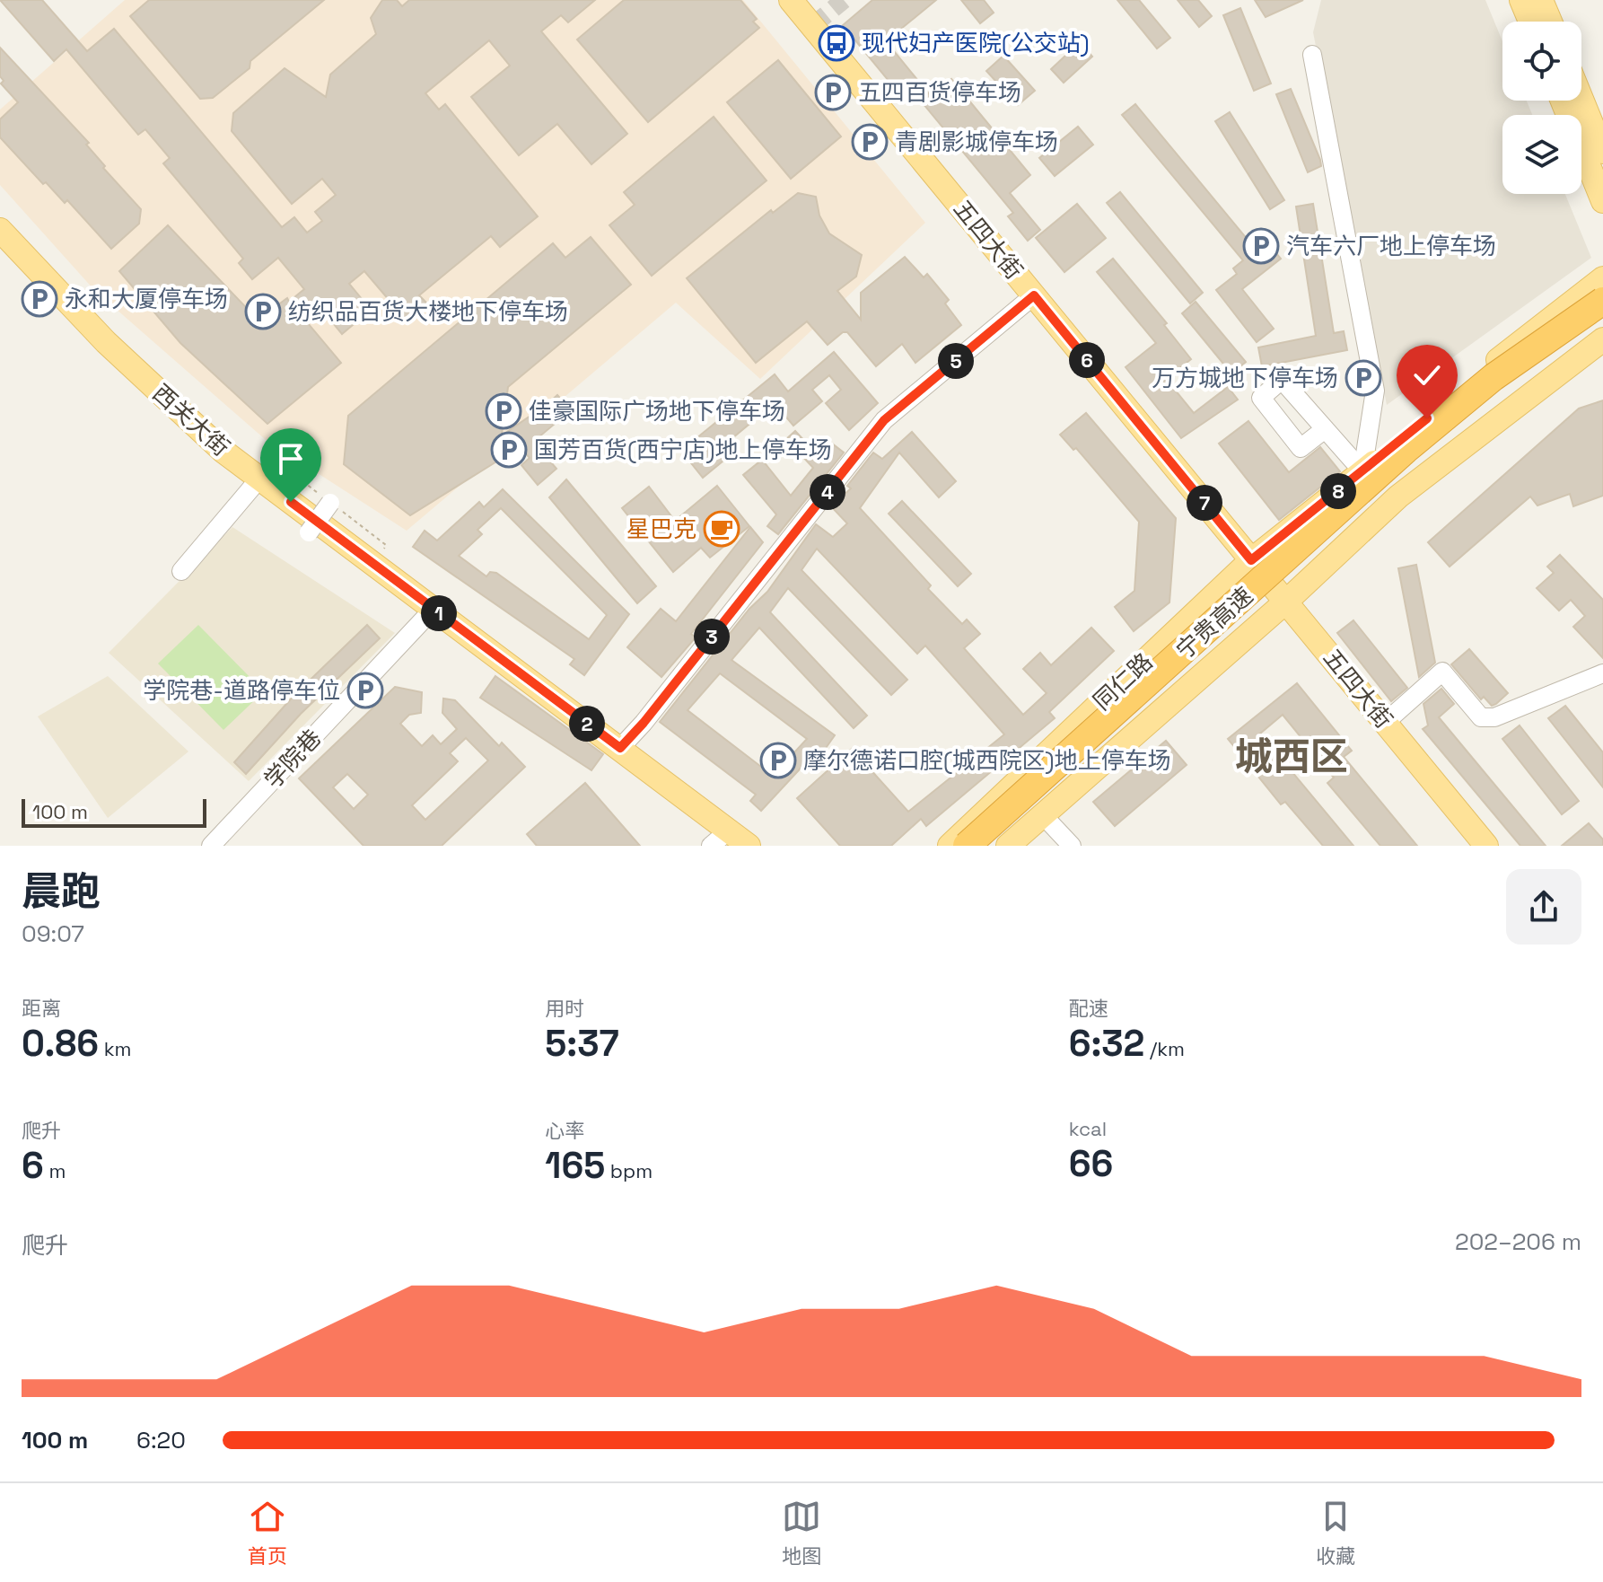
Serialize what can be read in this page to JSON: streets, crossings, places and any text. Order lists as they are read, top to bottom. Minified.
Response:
{"streets":{"highway":["宁贵高速"],"main road":["五四大街","西关大街","同仁路"],"street":["学院巷"]},"crossings":[["五四大街","同仁路"],["西关大街","学院巷"]],"districts":["城西区"],"places":{"bus stop":["现代妇产医院(公交站)"],"parking":["五四百货停车场","青剧影城停车场","汽车六厂地上停车场","永和大厦停车场","纺织品百货大楼地下停车场","万方城地下停车场","佳豪国际广场地下停车场","国芳百货(西宁店)地上停车场","学院巷-道路停车位","摩尔德诺口腔(城西院区)地上停车场"],"cafe":["星巴克"]},"scale_bar":"100 m","page":{"pins":["6","5","8","4","7","1","3","2"],"scale":"100 m","heading":["晨跑","09:07"],"stats":[["距离","0.86 km"],["用时","5:37"],["配速","6:32 /km"],["爬升","6 m"],["心率","165 bpm"],["kcal","66"]],"chart":["爬升","202–206 m"],"list":[{"name":"100 m","note":"6:20"}],"tabs":["首页","地图","收藏"]}}
